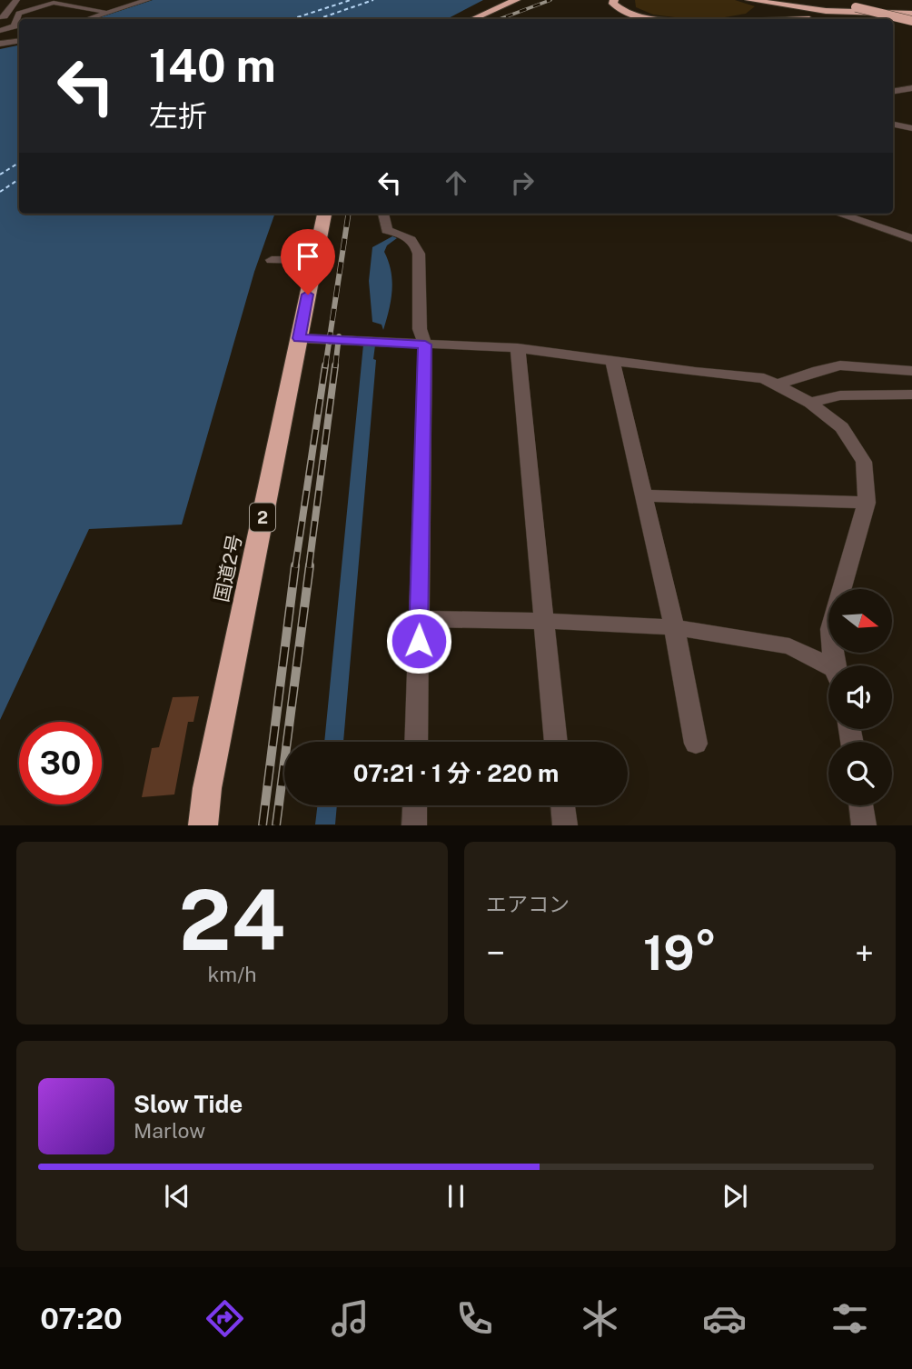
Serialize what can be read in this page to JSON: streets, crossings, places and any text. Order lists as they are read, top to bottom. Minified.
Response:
{"streets":{"highway":["2","国道2号"]},"north":"right","page":{"turn":["140 m","左折"],"limit":"30","trip":"07:21 · 1 分 · 220 m","tile":[["24","km/h"],"エアコン"],"heat":["−","19°","+"],"song":["Slow Tide","Marlow"],"tabs":"07:20"}}
